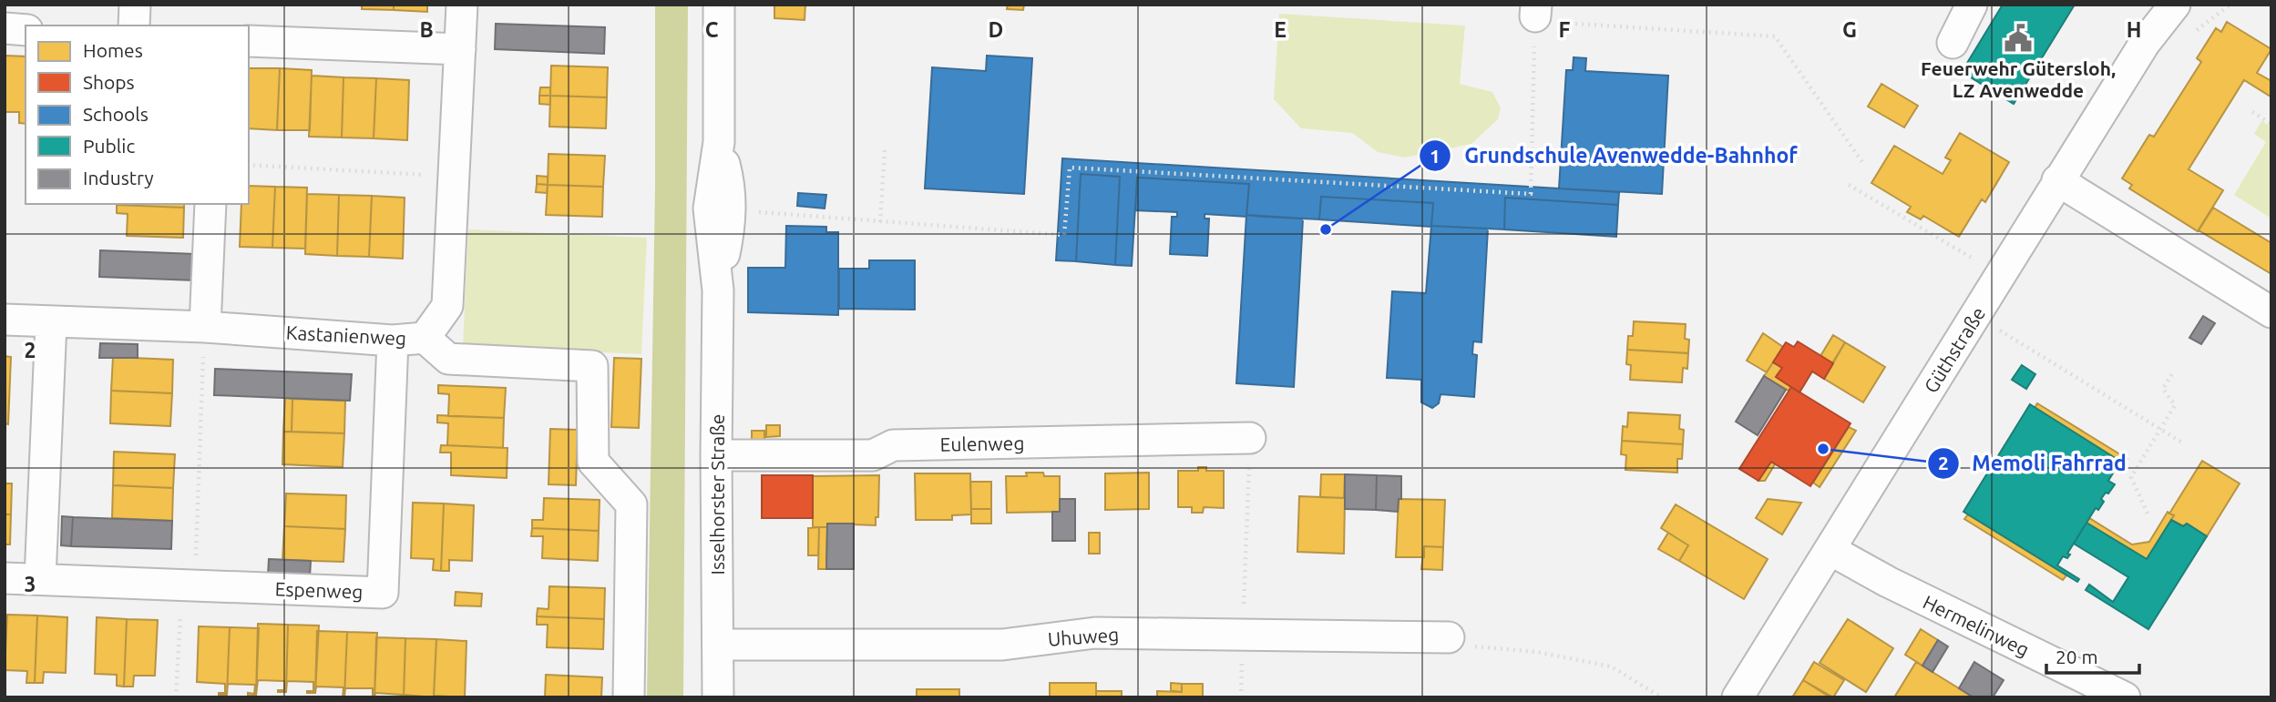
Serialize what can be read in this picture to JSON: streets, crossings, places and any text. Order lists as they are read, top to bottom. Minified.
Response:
{"streets":{"street":["Kastanienweg","Güthstraße","Eulenweg","Isselhorster Straße","Espenweg","Hermelinweg","Uhuweg"]},"crossings":[["Kastanienweg","Espenweg"],["Güthstraße","Hermelinweg"],["Eulenweg","Isselhorster Straße"],["Isselhorster Straße","Uhuweg"]],"places":{"public building":["Feuerwehr Gütersloh, LZ Avenwedde"],"other":["Grundschule Avenwedde-Bahnhof","Memoli Fahrrad"]},"legend":["Homes","Shops","Schools","Public","Industry"],"scale_bar":"20 m","grid":{"columns":["B","C","D","E","F","G","H"],"rows":["2","3"]}}
